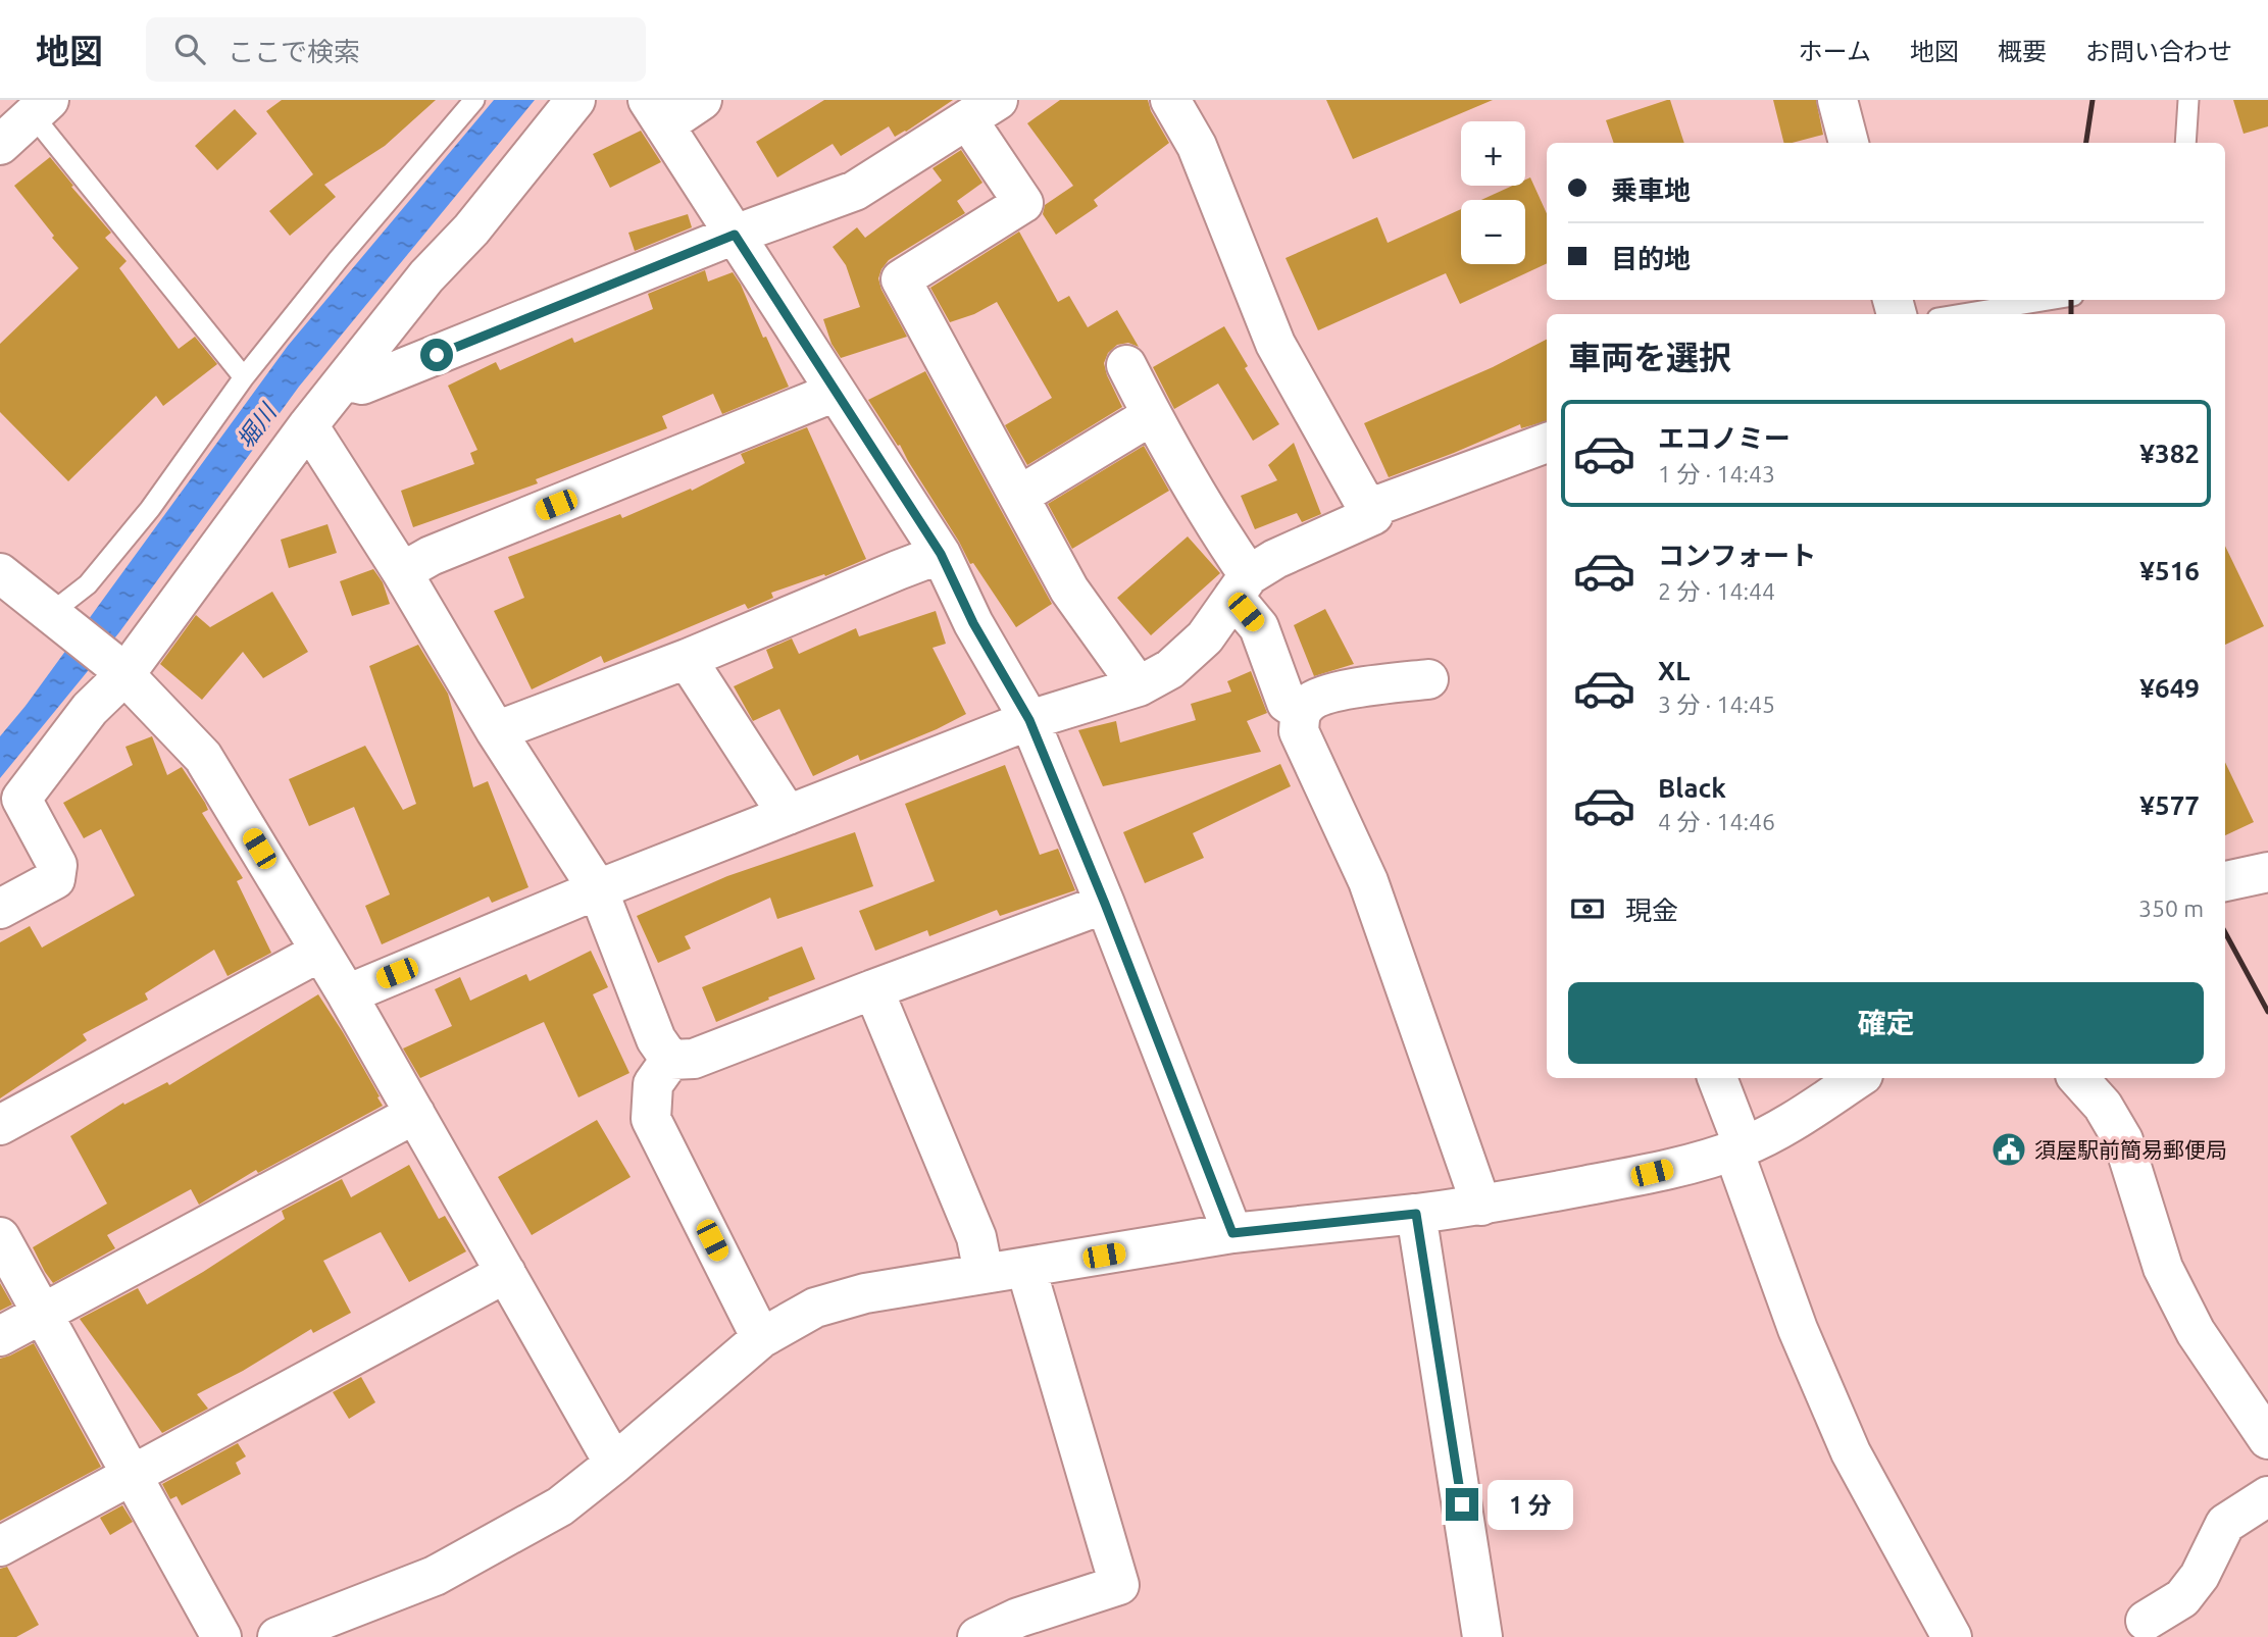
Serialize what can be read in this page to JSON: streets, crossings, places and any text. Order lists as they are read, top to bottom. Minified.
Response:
{"water":["堀川"],"places":{"public building":["須屋駅前簡易郵便局"]},"page":{"header":"地図","search":"ここで検索","nav":["ホーム","地図","概要","お問い合わせ"],"map_buttons":["+","−"],"banner":["乗車地","目的地"],"heading":"車両を選択","list":[{"name":"エコノミー","note":"1 分 · 14:43","value":"¥382"},{"name":"コンフォート","note":"2 分 · 14:44","value":"¥516"},{"name":"XL","note":"3 分 · 14:45","value":"¥649"},{"name":"Black","note":"4 分 · 14:46","value":"¥577"}],"pay":["現金","350 m"],"buttons":"確定","bubble":"1 分"}}
